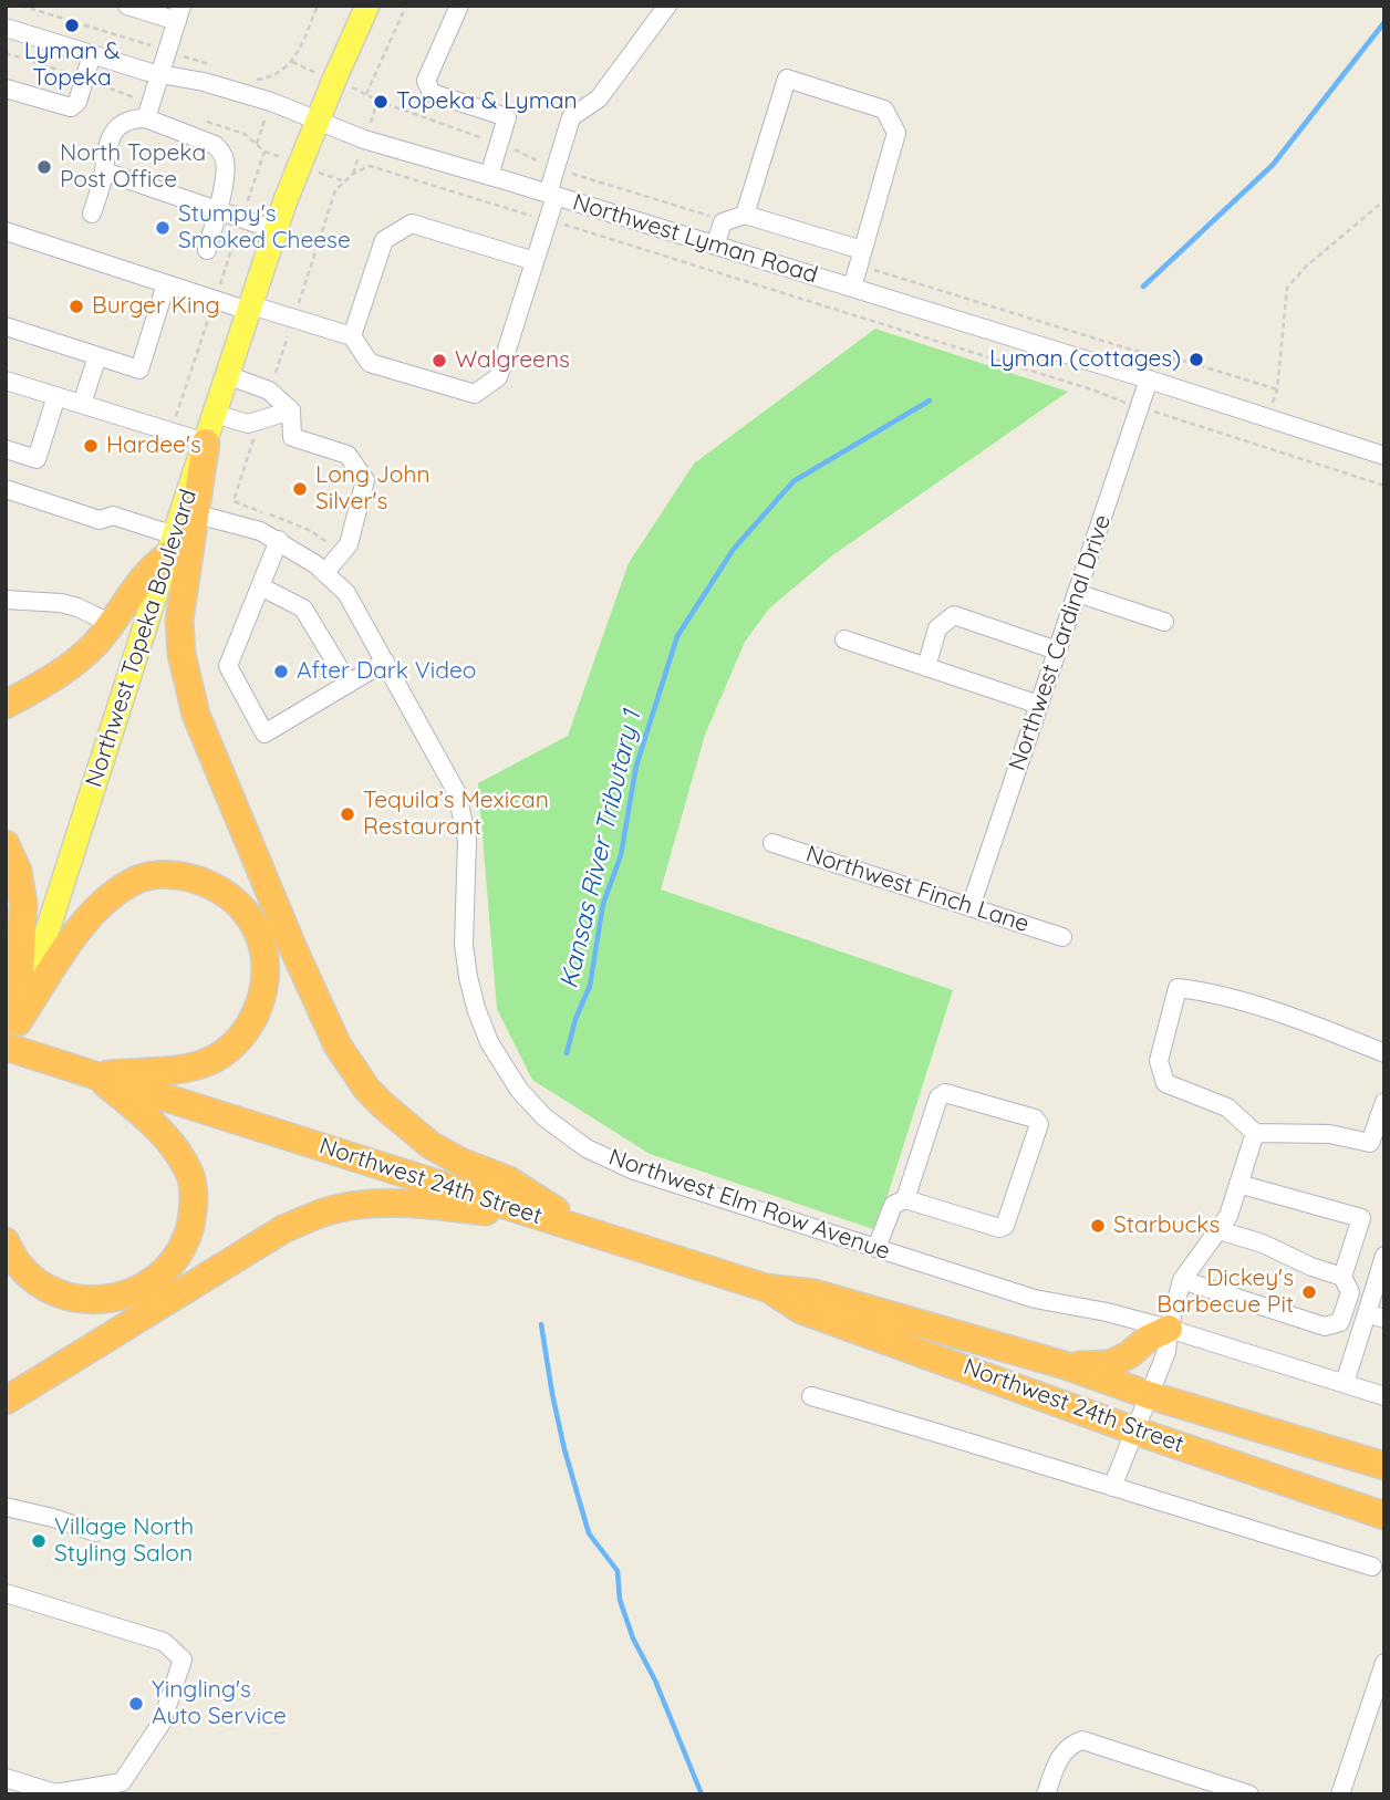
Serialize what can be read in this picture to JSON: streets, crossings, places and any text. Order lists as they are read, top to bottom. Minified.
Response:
{"streets":{"highway":["Northwest 24th Street"],"main road":["Northwest Topeka Boulevard"],"street":["Northwest Lyman Road","Northwest Cardinal Drive","Northwest Finch Lane","Northwest Elm Row Avenue"]},"crossings":[["Northwest Lyman Road","Northwest Cardinal Drive"],["Northwest Topeka Boulevard","Northwest 24th Street"],["Northwest Topeka Boulevard","Northwest Elm Row Avenue"],["Northwest Cardinal Drive","Northwest Finch Lane"]],"water":["Kansas River Tributary 1"],"places":["Lyman & Topeka","Topeka & Lyman","North Topeka Post Office","Stumpy's Smoked Cheese","Burger King","Lyman (cottages)","Walgreens","Hardee's","Long John Silver's","After Dark Video","Tequila’s Mexican Restaurant","Starbucks","Dickey's Barbecue Pit","Village North Styling Salon","Yingling's Auto Service"]}
